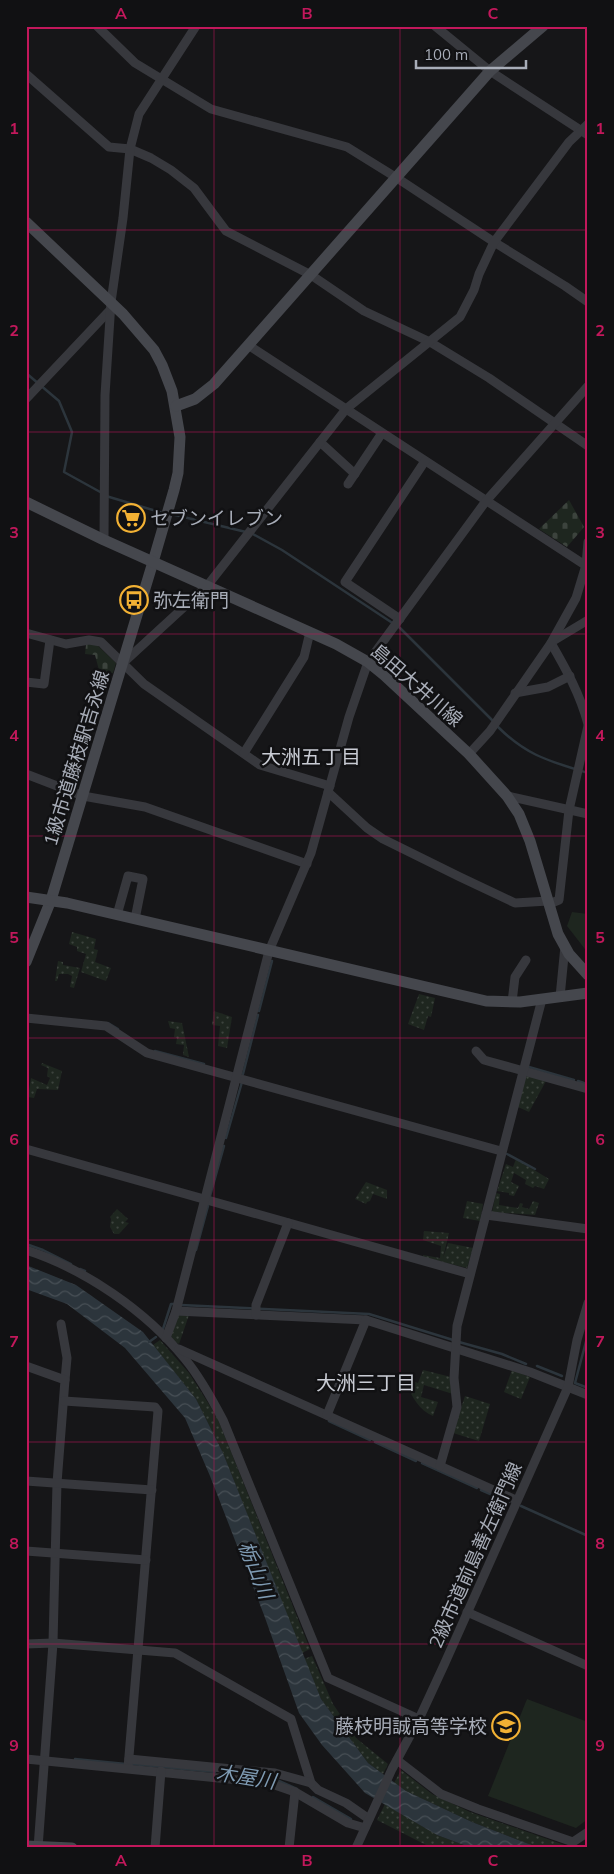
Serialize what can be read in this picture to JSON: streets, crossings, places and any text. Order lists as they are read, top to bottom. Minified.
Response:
{"streets":{"street":["島田大井川線","1級市道藤枝駅吉永線","2級市道前島善左衛門線"]},"crossings":[["島田大井川線","1級市道藤枝駅吉永線"]],"districts":["大洲五丁目","大洲三丁目"],"water":["栃山川","木屋川"],"places":{"supermarket":["セブンイレブン"],"bus stop":["弥左衛門"],"school or university":["藤枝明誠高等学校"]},"scale_bar":"100 m","grid":{"columns":["A","B","C"],"rows":["1","2","3","4","5","6","7","8","9"]}}
